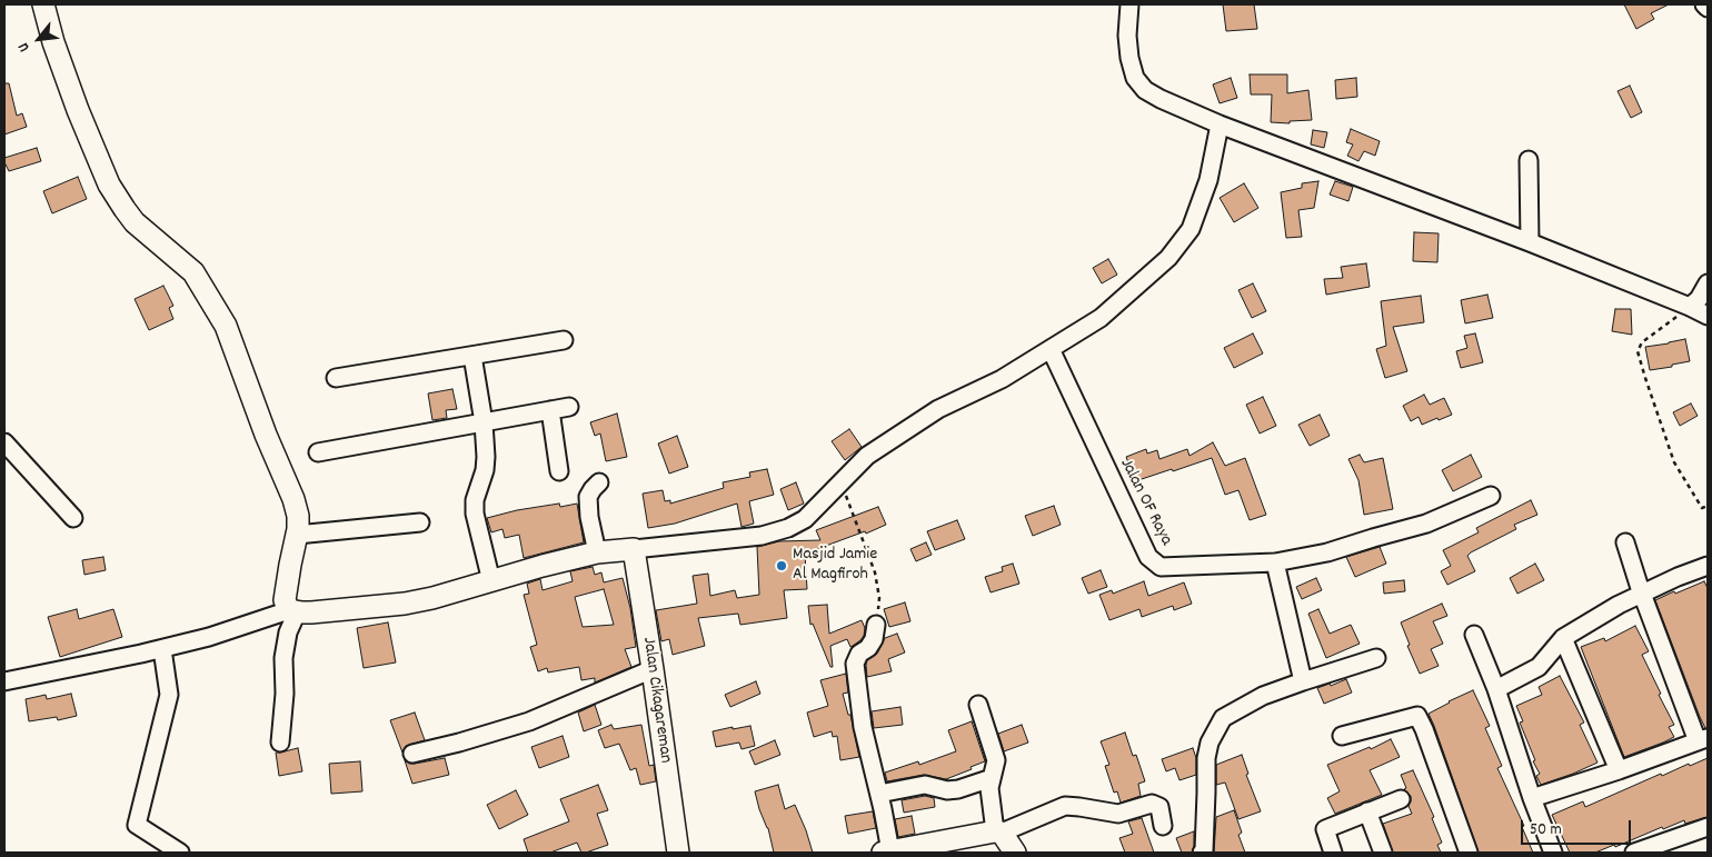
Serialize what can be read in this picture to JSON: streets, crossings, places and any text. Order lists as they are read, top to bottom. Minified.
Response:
{"streets":{"street":["Jalan OF Raya","Jalan Cikagareman"]},"places":["Masjid Jamie Al Magfiroh"],"scale_bar":"50 m","north":"bottom left"}
